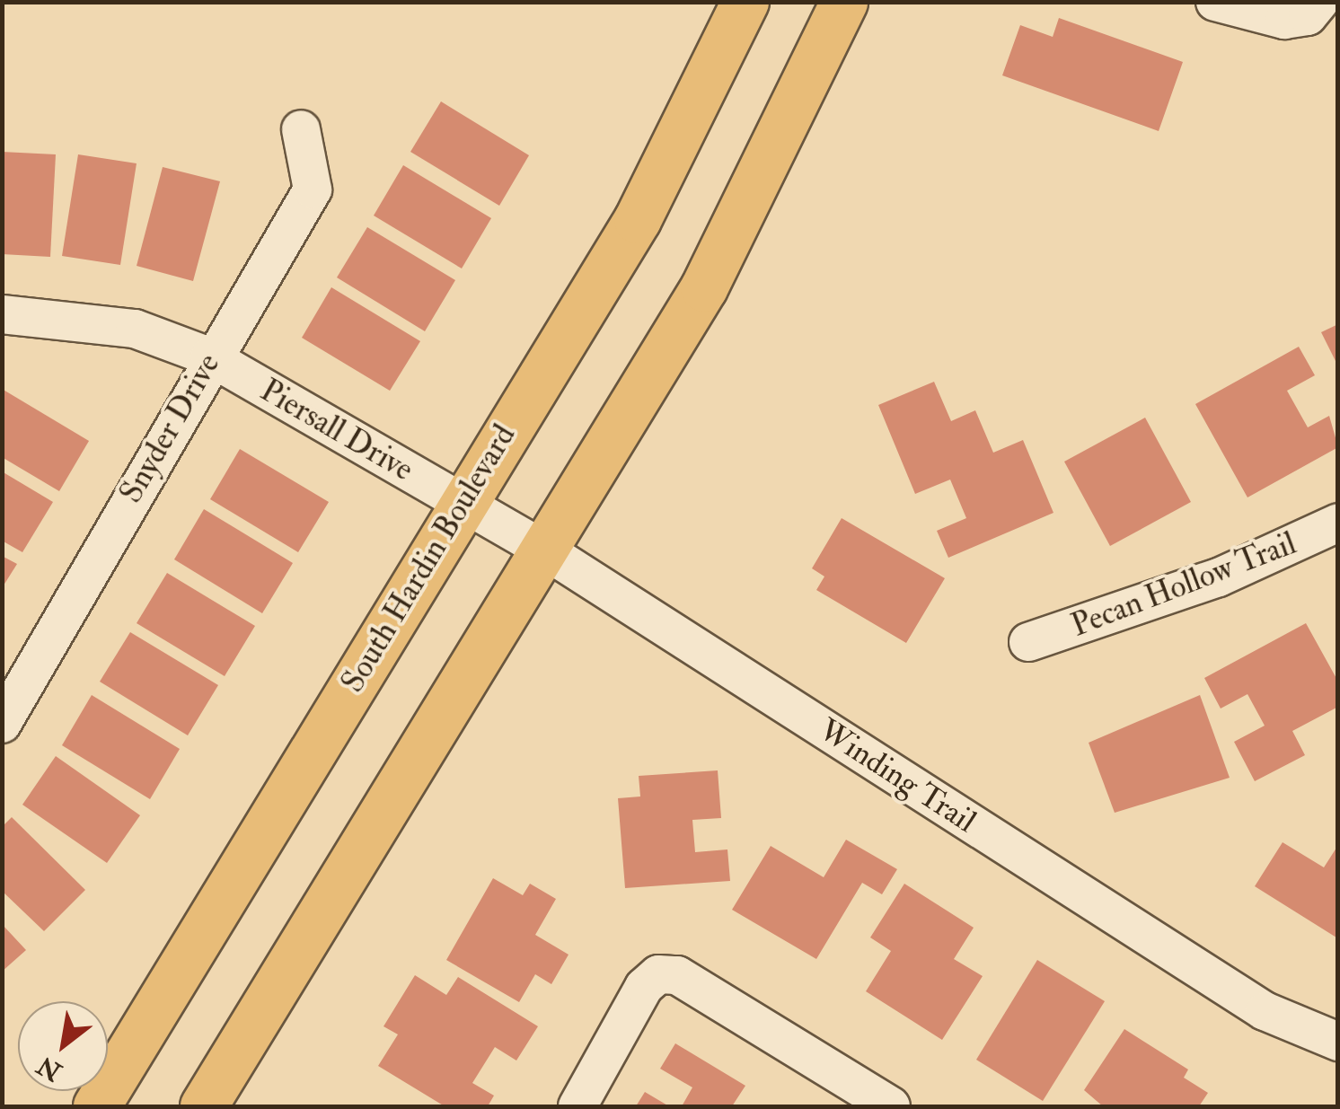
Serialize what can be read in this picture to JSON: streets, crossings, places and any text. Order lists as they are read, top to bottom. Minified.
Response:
{"streets":{"main road":["South Hardin Boulevard"],"street":["Snyder Drive","Piersall Drive","Pecan Hollow Trail","Winding Trail"]},"crossings":[["Snyder Drive","Piersall Drive"],["Piersall Drive","South Hardin Boulevard"],["Piersall Drive","Winding Trail"],["South Hardin Boulevard","Winding Trail"]],"north":"bottom left"}
